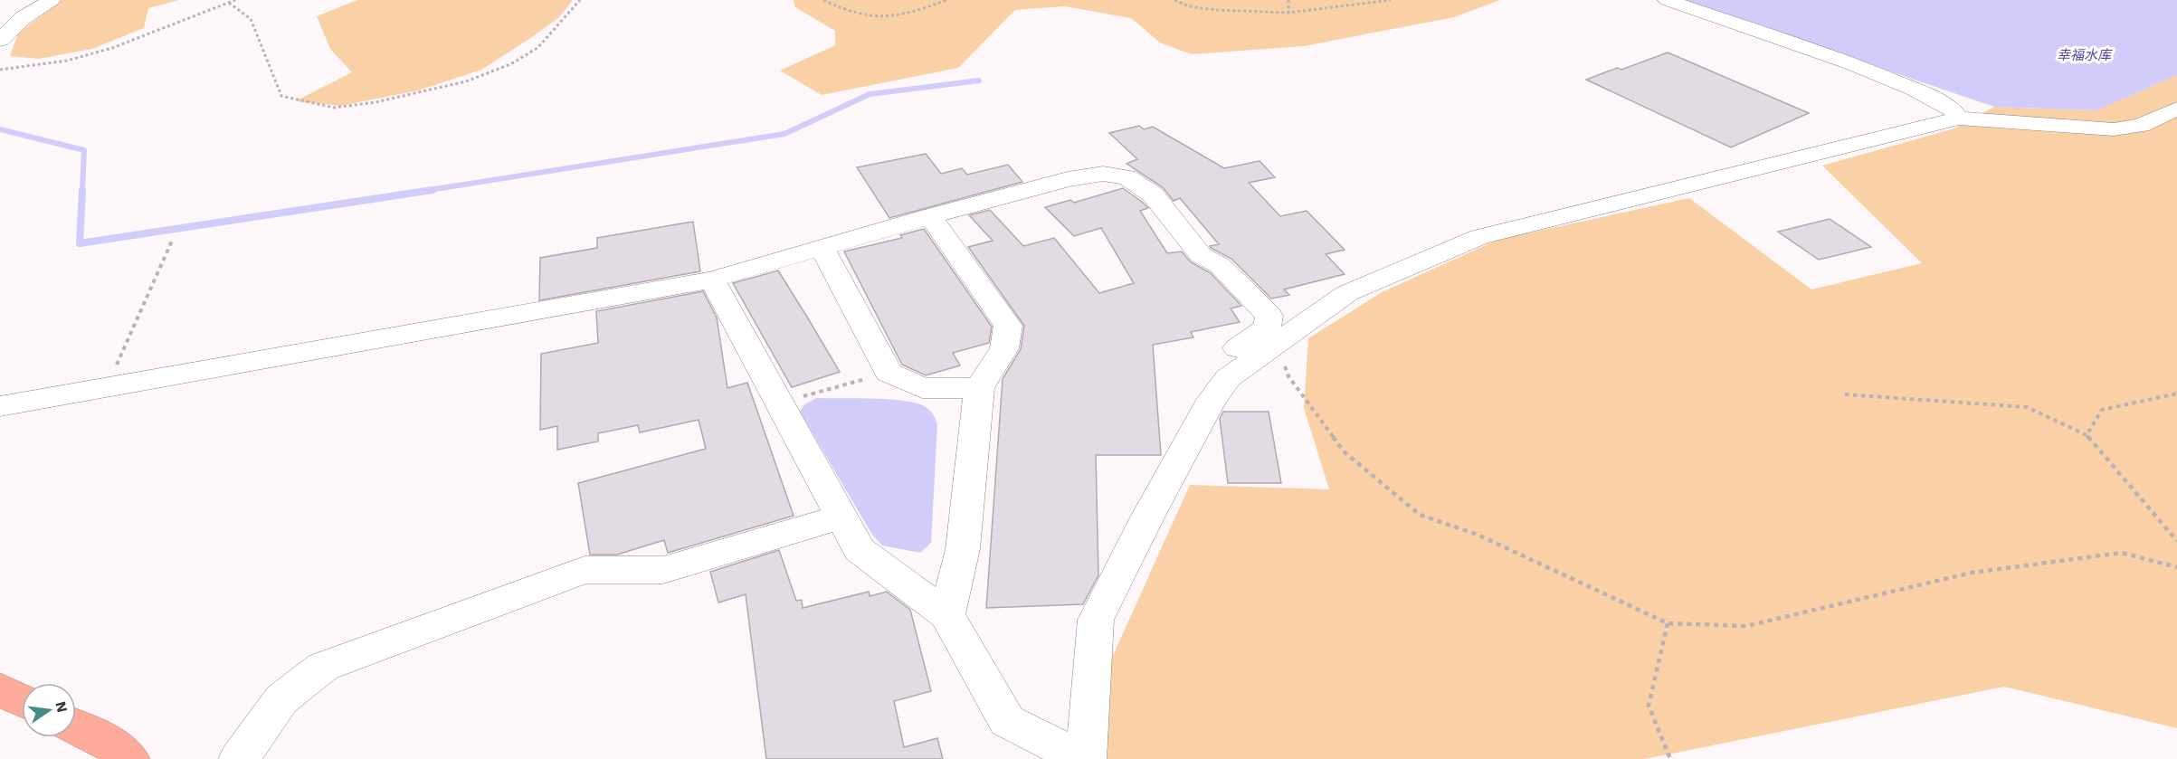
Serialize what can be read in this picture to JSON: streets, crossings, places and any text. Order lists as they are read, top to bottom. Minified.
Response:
{"water":["幸福水库"],"north":"right"}
